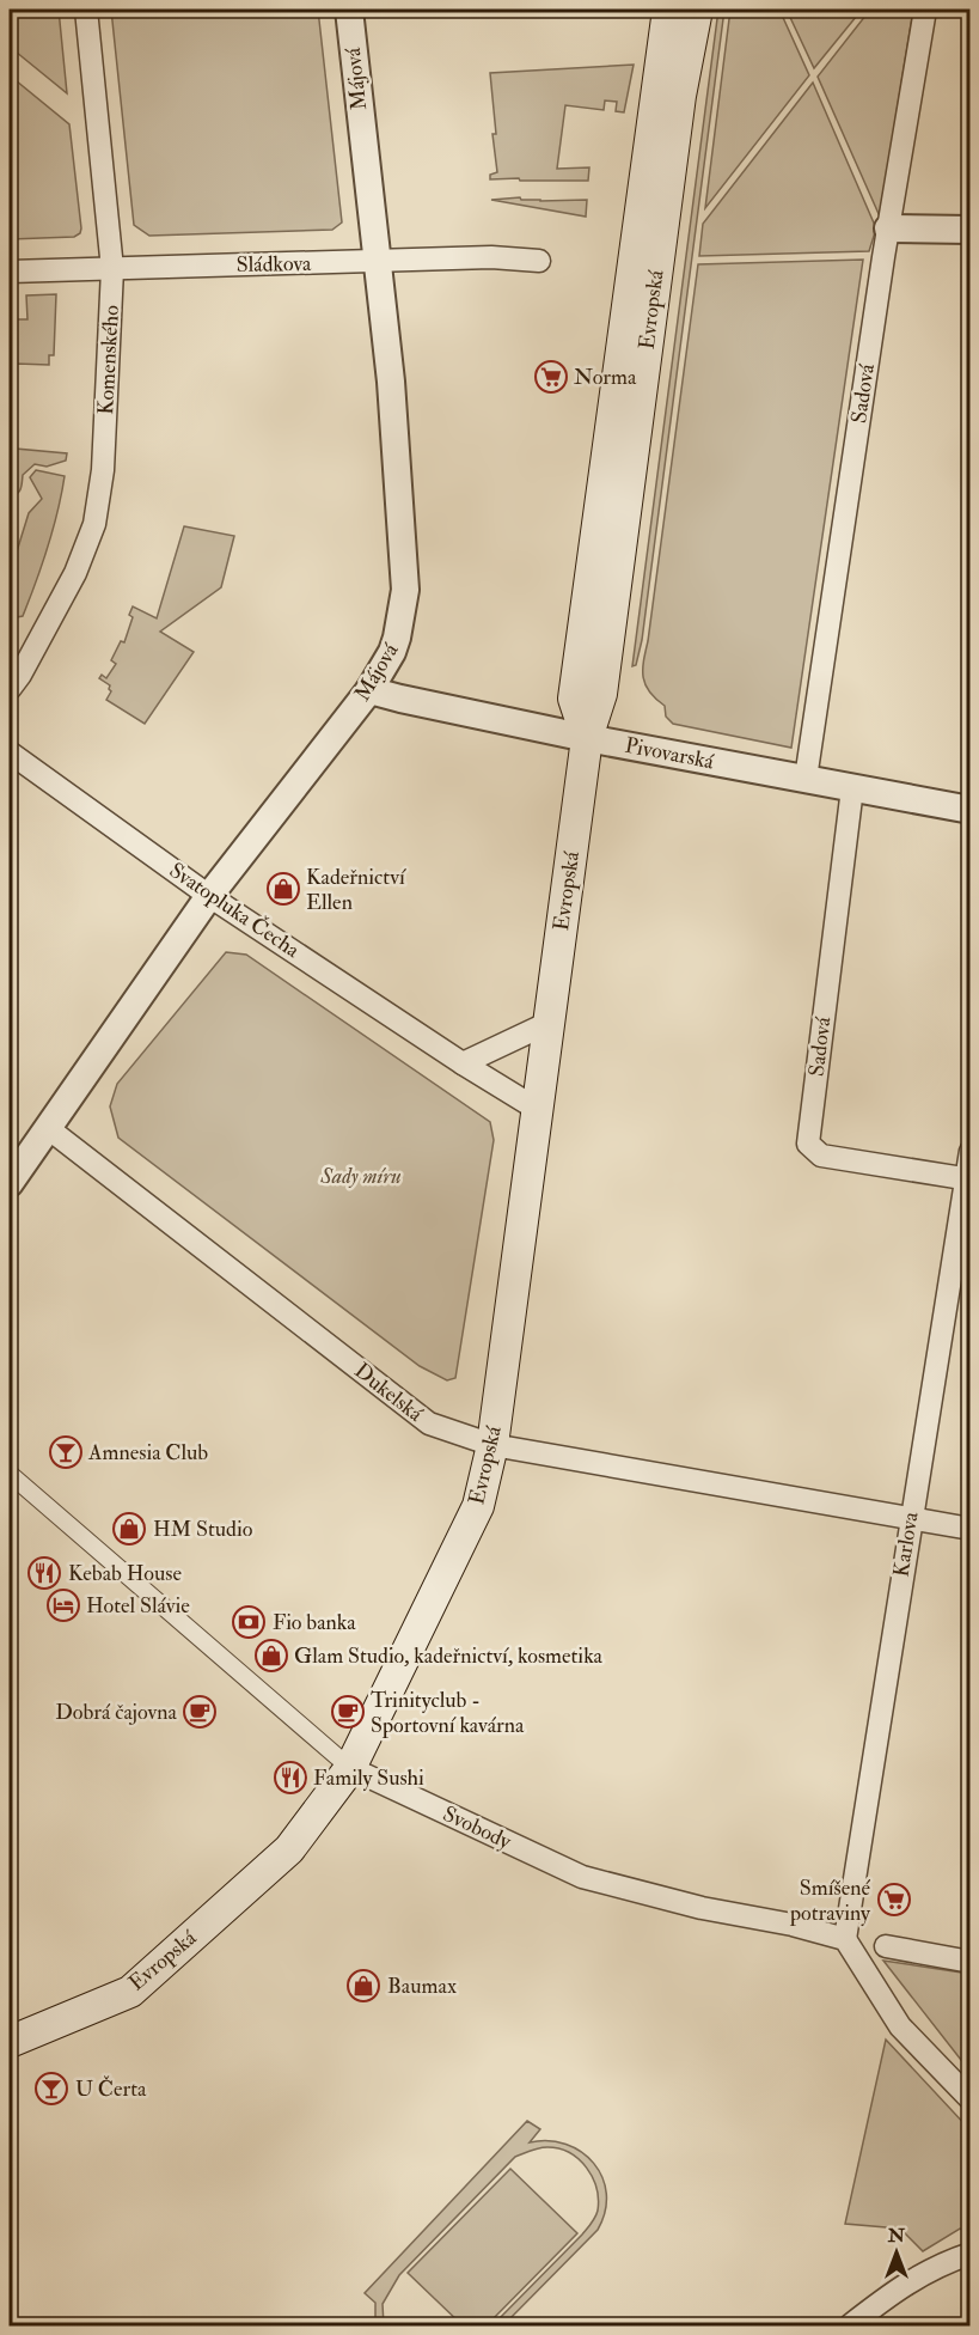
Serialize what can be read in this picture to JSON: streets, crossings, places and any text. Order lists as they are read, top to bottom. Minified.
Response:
{"streets":{"main road":["Evropská"],"street":["Májová","Sládkova","Komenského","Sadová","Pivovarská","Svatopluka Čecha","Dukelská","Karlova","Svobody"]},"crossings":[["Májová","Sládkova"],["Májová","Pivovarská"],["Májová","Svatopluka Čecha"],["Májová","Dukelská"],["Sládkova","Komenského"],["Evropská","Pivovarská"],["Evropská","Svatopluka Čecha"],["Evropská","Dukelská"],["Evropská","Svobody"],["Sadová","Pivovarská"],["Sadová","Karlova"],["Dukelská","Karlova"],["Karlova","Svobody"]],"parks":["Sady míru"],"places":{"supermarket":["Norma","Smíšené potraviny"],"shop":["Kadeřnictví Ellen","HM Studio","Glam Studio, kadeřnictví, kosmetika","Baumax"],"bar":["Amnesia Club","U Čerta"],"restaurant":["Kebab House","Family Sushi"],"hotel":["Hotel Slávie"],"bank":["Fio banka"],"cafe":["Dobrá čajovna","Trinityclub - Sportovní kavárna"]},"north":"top"}
